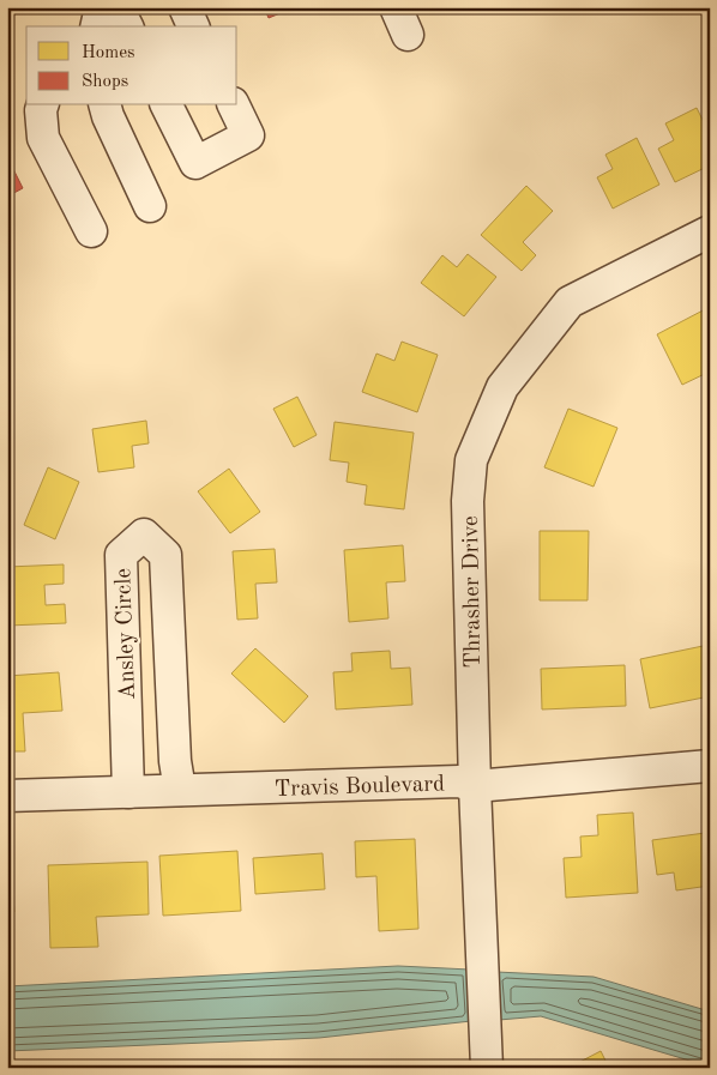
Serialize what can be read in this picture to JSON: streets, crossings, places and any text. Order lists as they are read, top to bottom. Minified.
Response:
{"streets":{"street":["Thrasher Drive","Ansley Circle","Travis Boulevard"]},"crossings":[["Thrasher Drive","Travis Boulevard"],["Ansley Circle","Travis Boulevard"]],"legend":["Homes","Shops"]}
